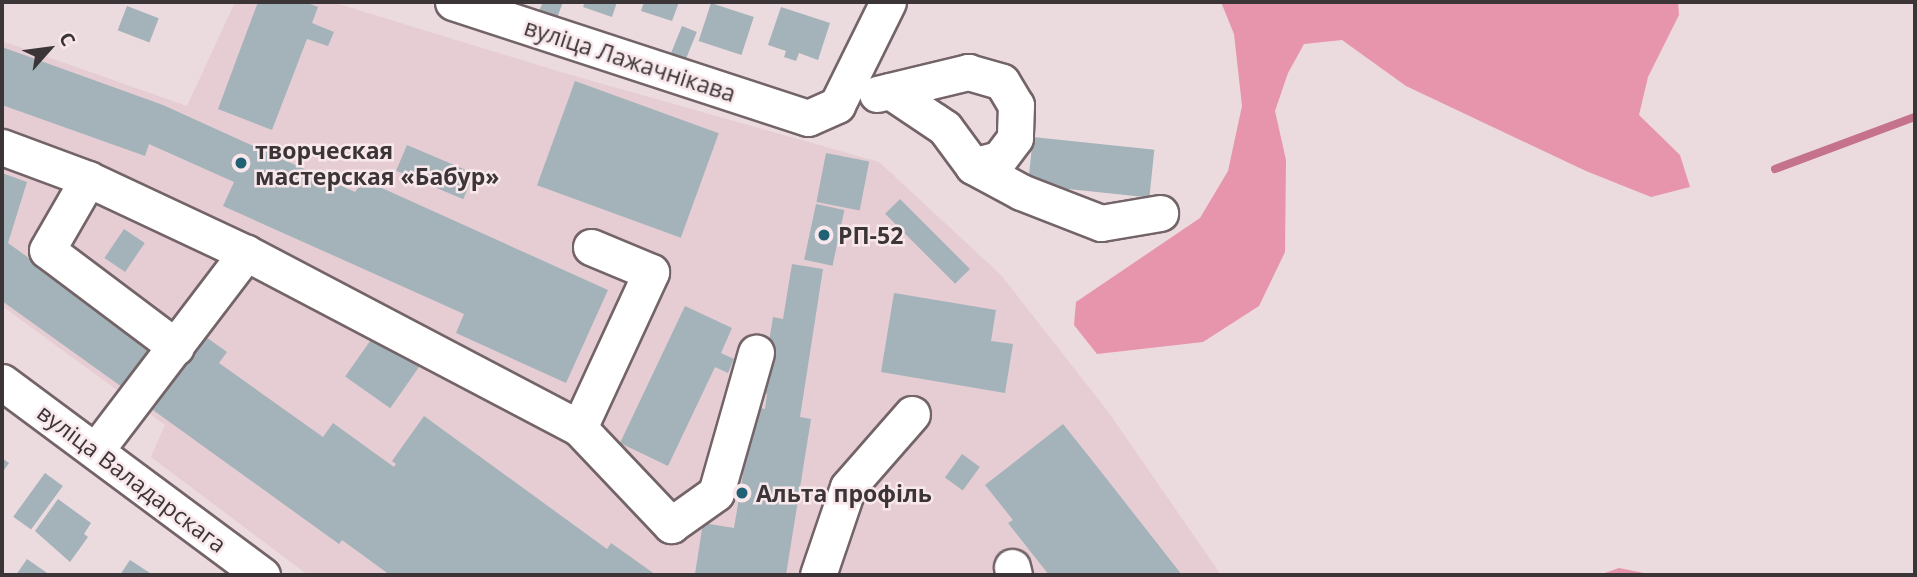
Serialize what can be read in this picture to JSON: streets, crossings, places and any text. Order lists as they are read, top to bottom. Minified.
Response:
{"streets":{"street":["вуліца Лажачнікава","вуліца Валадарскага"]},"places":["творческая мастерская «Бабур»","РП-52","Альта профіль"],"north":"top right"}
